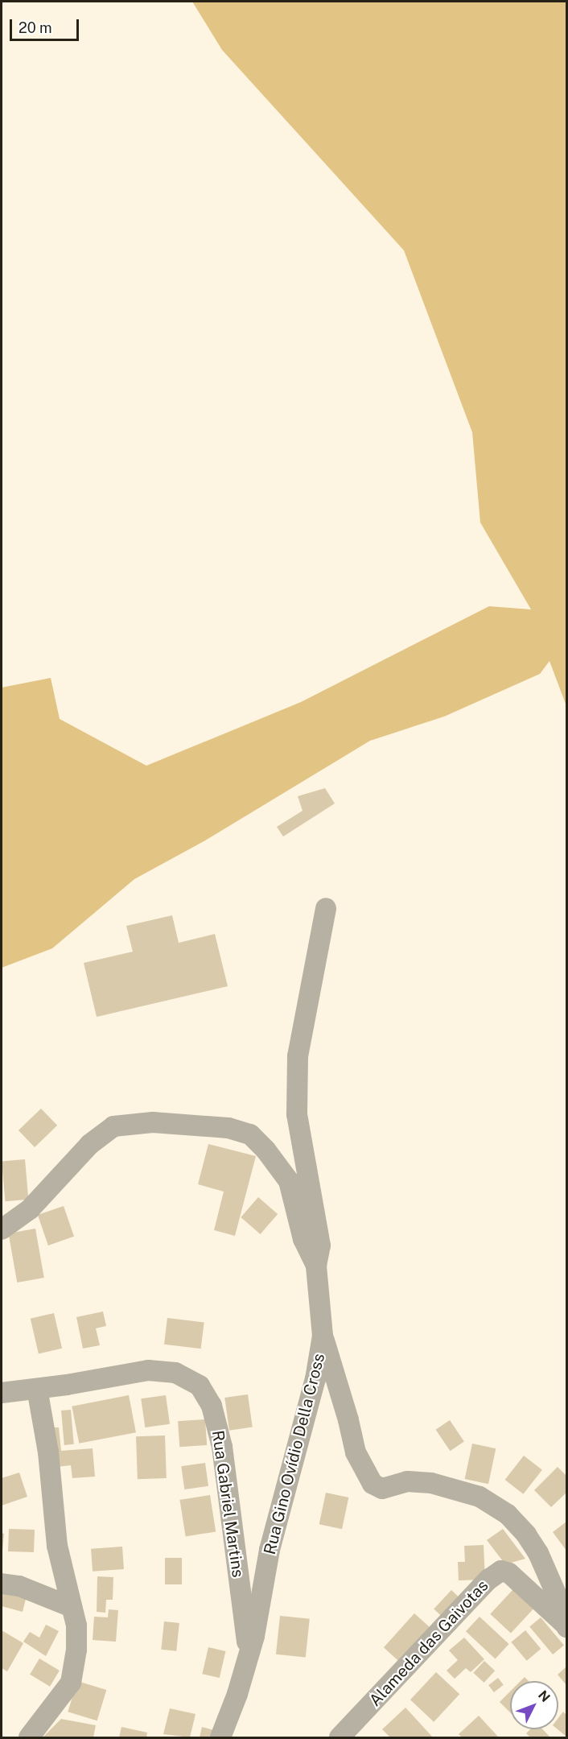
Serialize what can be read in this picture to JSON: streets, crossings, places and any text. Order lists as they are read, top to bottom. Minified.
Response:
{"streets":{"street":["Rua Gino Ovídio Della Cross","Rua Gabriel Martins","Alameda das Gaivotas"]},"crossings":[["Rua Gino Ovídio Della Cross","Rua Gabriel Martins"]],"scale_bar":"20 m","north":"top right"}
